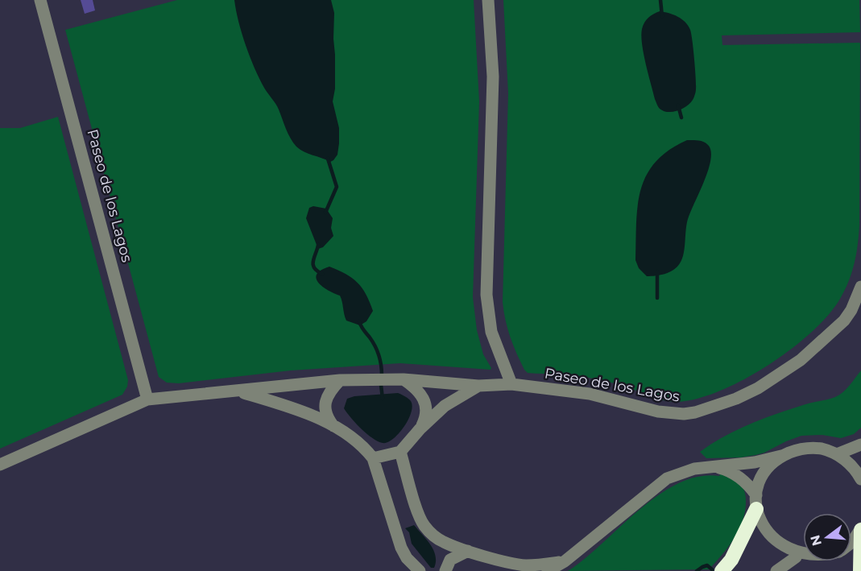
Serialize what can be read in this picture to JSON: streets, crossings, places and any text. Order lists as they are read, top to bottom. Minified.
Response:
{"streets":{"street":["Paseo de los Lagos"]},"north":"left"}
